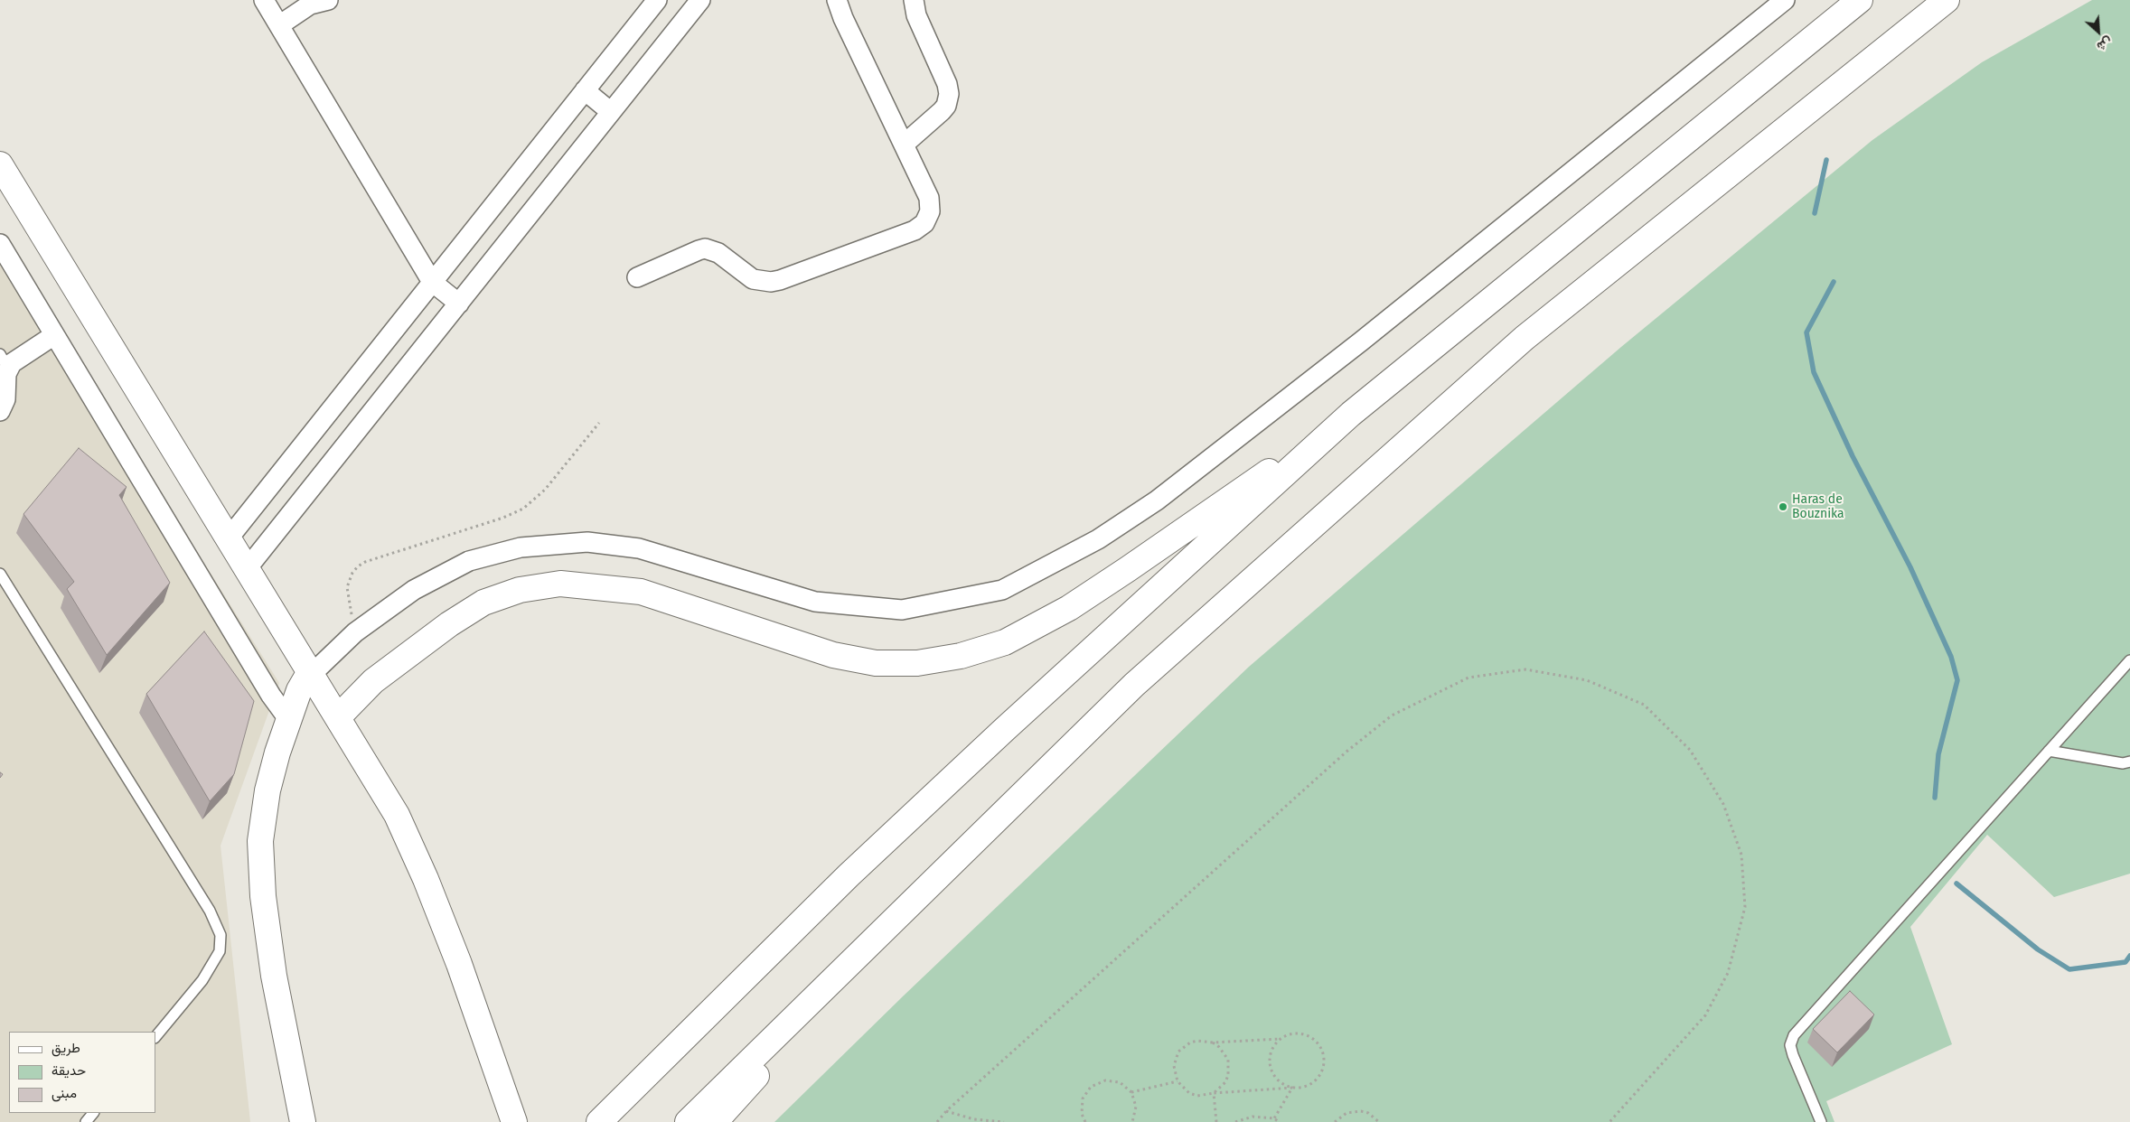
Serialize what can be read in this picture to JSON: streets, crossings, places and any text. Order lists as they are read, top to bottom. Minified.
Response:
{"places":["Haras de Bouznika"],"legend":["طريق","حديقة","مبنى"],"north":"bottom right"}
